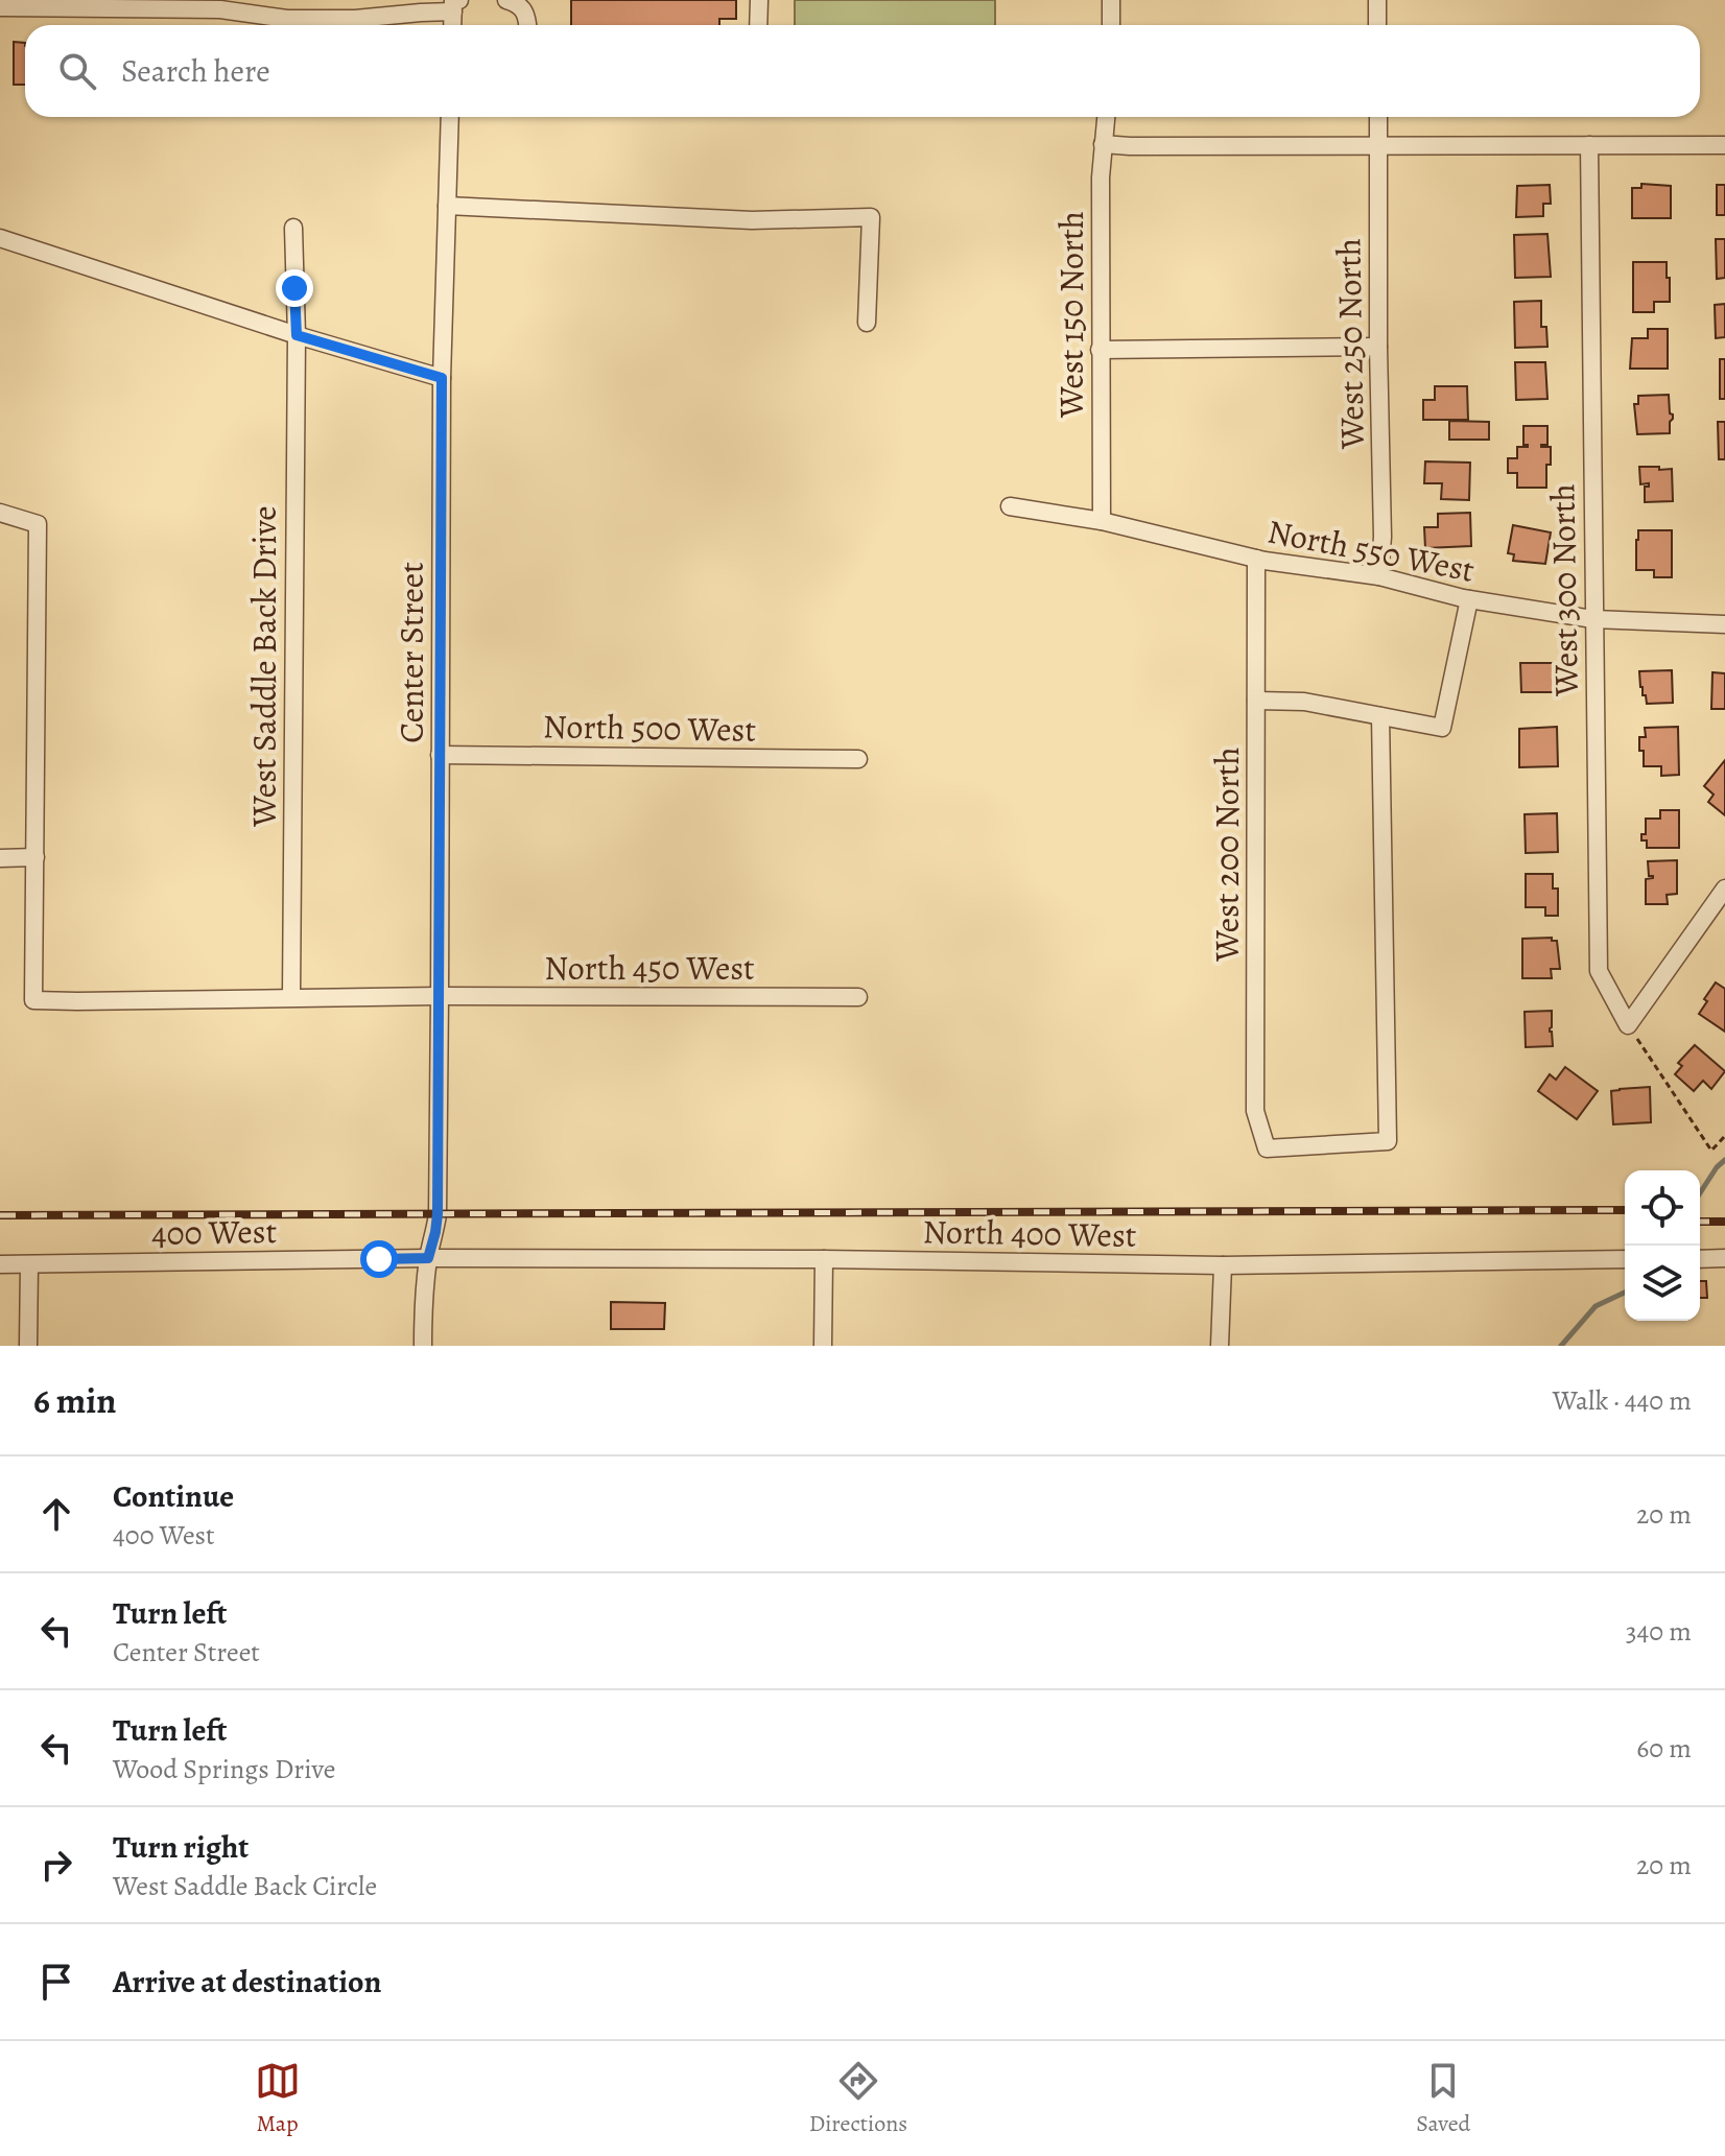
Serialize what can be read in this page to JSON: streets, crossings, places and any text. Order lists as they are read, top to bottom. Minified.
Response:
{"streets":{"street":["West 150 North","West 250 North","North 550 West","West 300 North","Center Street","West Saddle Back Drive","North 500 West","West 200 North","North 450 West","400 West","North 400 West"]},"crossings":[["West 150 North","North 550 West"],["West 250 North","North 550 West"],["North 550 West","West 300 North"],["North 550 West","West 200 North"],["Center Street","North 500 West"],["Center Street","North 450 West"],["Center Street","400 West"],["Center Street","North 400 West"],["West Saddle Back Drive","North 450 West"],["400 West","North 400 West"]],"page":{"search":"Search here","heading":["6 min","Walk · 440 m"],"list":[["Continue","400 West","20 m"],["Turn left","Center Street","340 m"],["Turn left","Wood Springs Drive","60 m"],["Turn right","West Saddle Back Circle","20 m"],"Arrive at destination"],"nav":["Map","Directions","Saved"]}}
